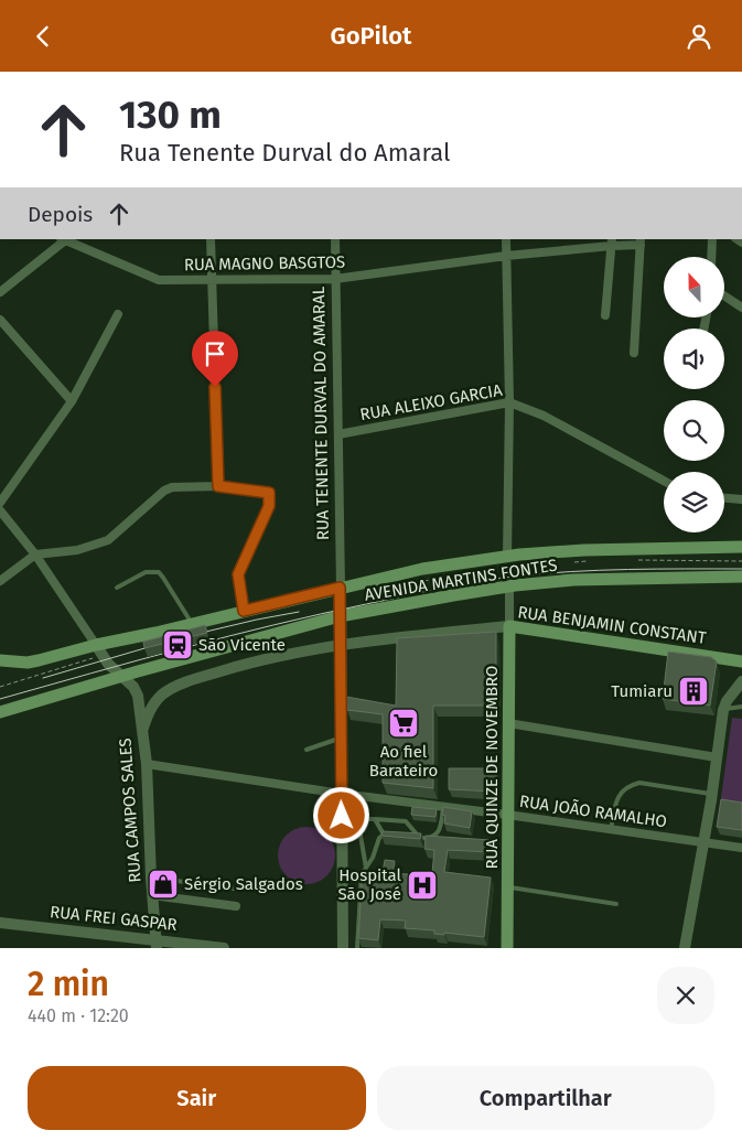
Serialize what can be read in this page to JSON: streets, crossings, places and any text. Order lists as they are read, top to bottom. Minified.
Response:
{"streets":{"main road":["AVENIDA MARTINS FONTES","RUA BENJAMIN CONSTANT","RUA QUINZE DE NOVEMBRO"],"street":["RUA MAGNO BASGTOS","RUA ALEIXO GARCIA","RUA TENENTE DURVAL DO AMARAL","RUA CAMPOS SALES","RUA JOÃO RAMALHO","RUA FREI GASPAR"]},"crossings":[["RUA MAGNO BASGTOS","RUA TENENTE DURVAL DO AMARAL"],["RUA ALEIXO GARCIA","RUA TENENTE DURVAL DO AMARAL"],["RUA TENENTE DURVAL DO AMARAL","AVENIDA MARTINS FONTES"],["AVENIDA MARTINS FONTES","RUA QUINZE DE NOVEMBRO"],["AVENIDA MARTINS FONTES","RUA CAMPOS SALES"],["RUA BENJAMIN CONSTANT","RUA QUINZE DE NOVEMBRO"],["RUA BENJAMIN CONSTANT","RUA CAMPOS SALES"],["RUA QUINZE DE NOVEMBRO","RUA JOÃO RAMALHO"],["RUA CAMPOS SALES","RUA JOÃO RAMALHO"],["RUA CAMPOS SALES","RUA FREI GASPAR"]],"places":{"station":["São Vicente"],"building":["Tumiaru"],"supermarket":["Ao fiel Barateiro"],"shop":["Sérgio Salgados"],"hospital":["Hospital São José"]},"north":"top","page":{"header":"GoPilot","turn":["130 m","Rua Tenente Durval do Amaral"],"then":"Depois","heading":["2 min","440 m · 12:20"],"buttons":["Sair","Compartilhar"]}}
